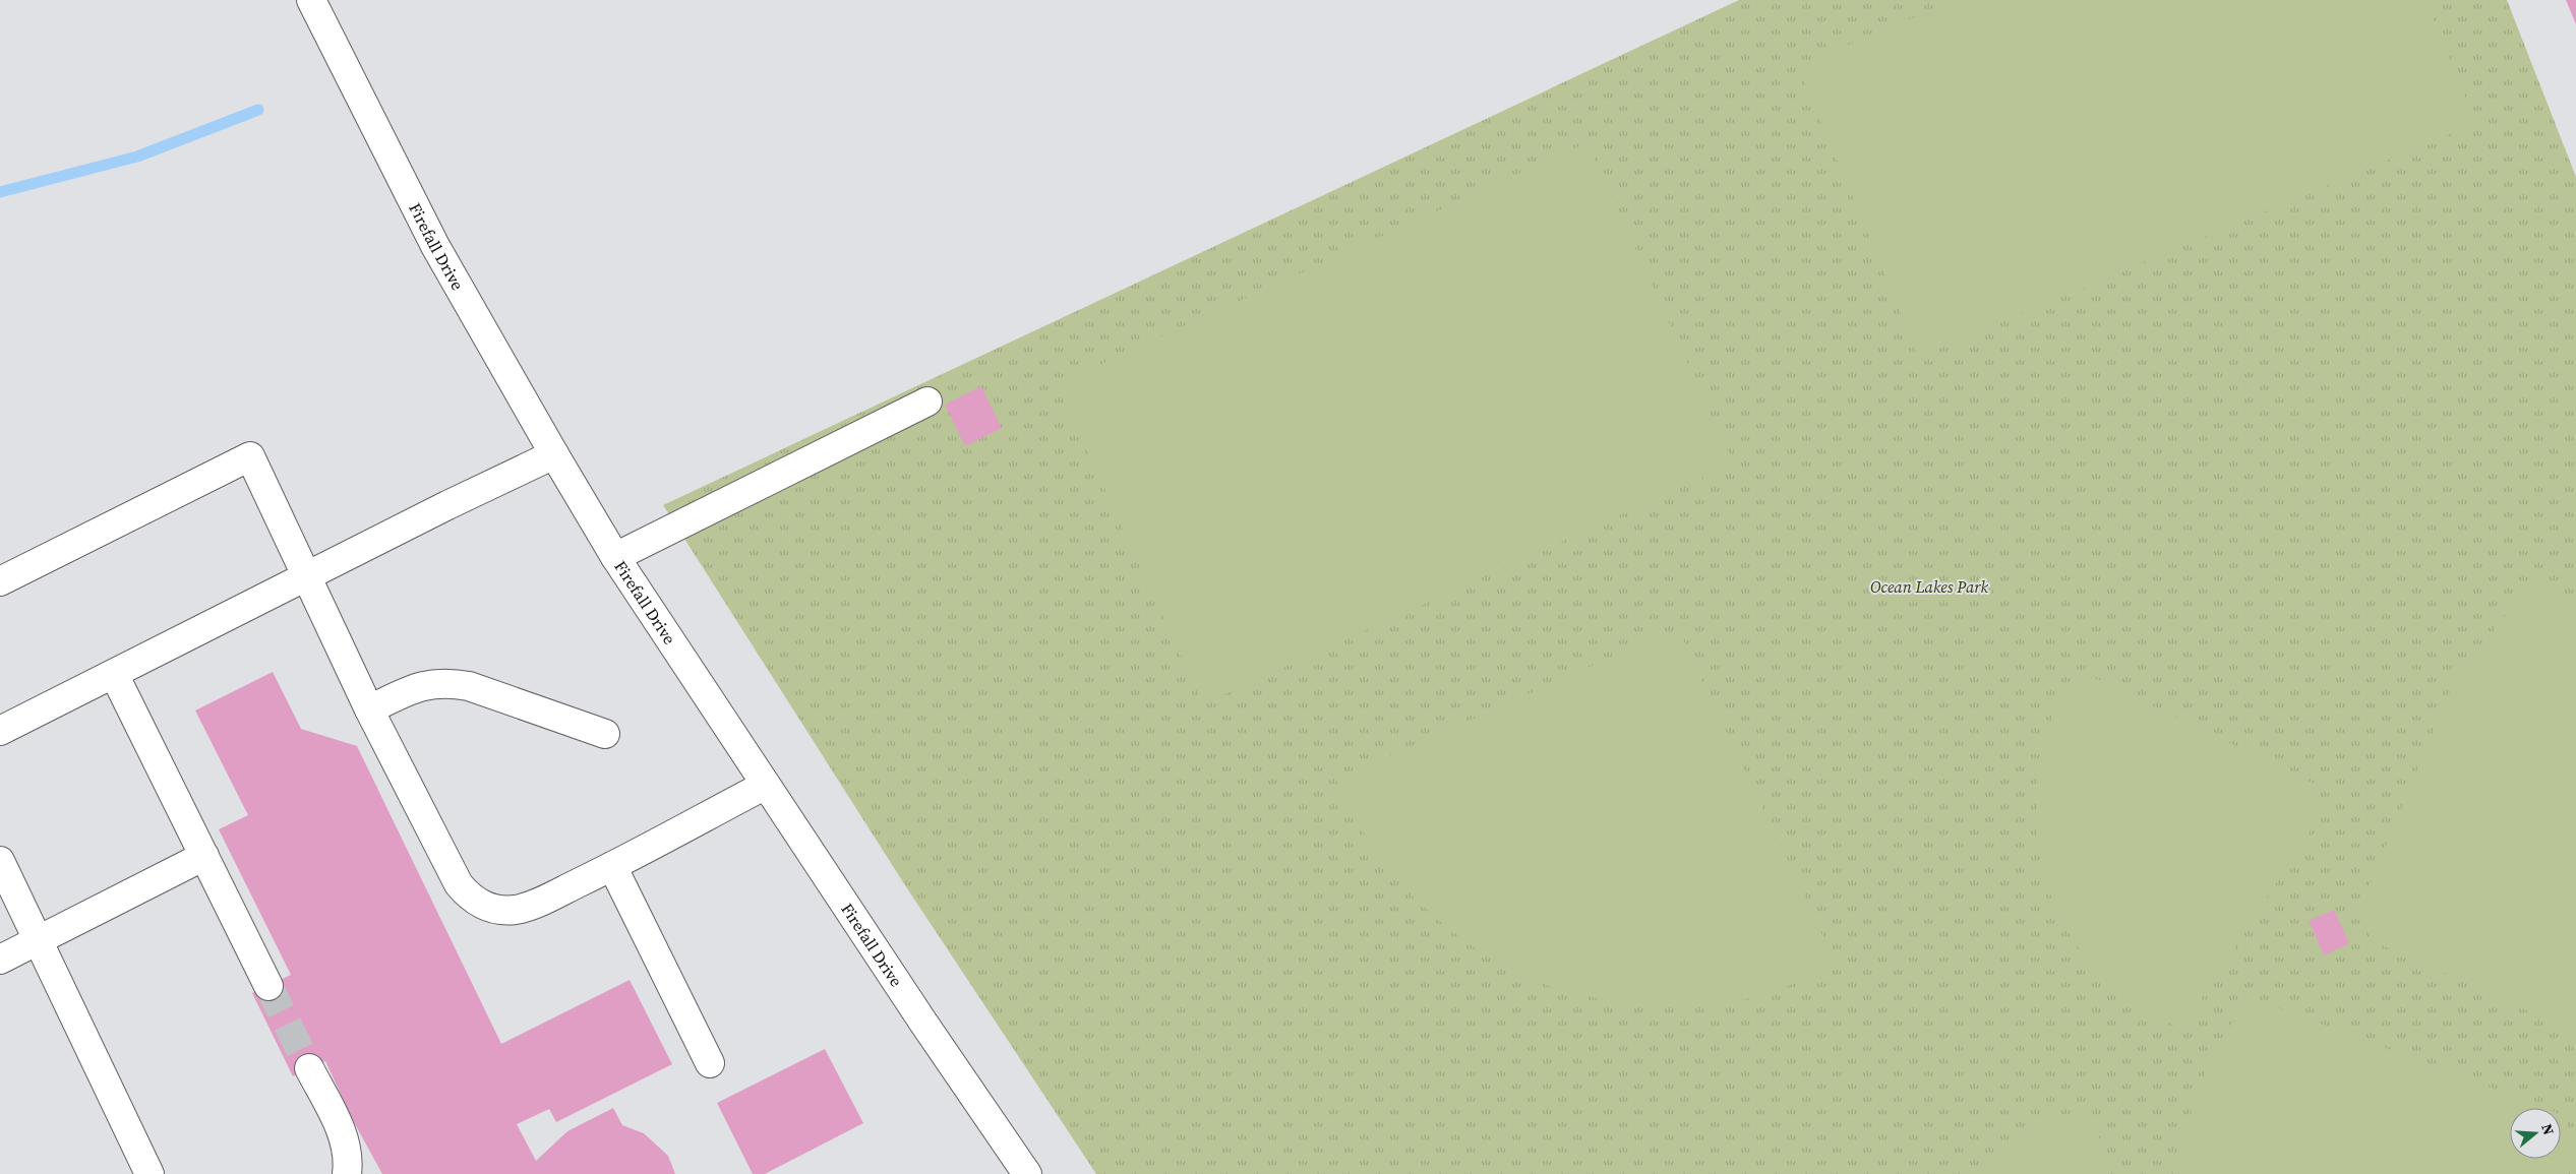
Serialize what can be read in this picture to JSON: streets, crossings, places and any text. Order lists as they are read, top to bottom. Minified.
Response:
{"streets":{"street":["Firefall Drive"]},"parks":["Ocean Lakes Park"],"north":"right"}
